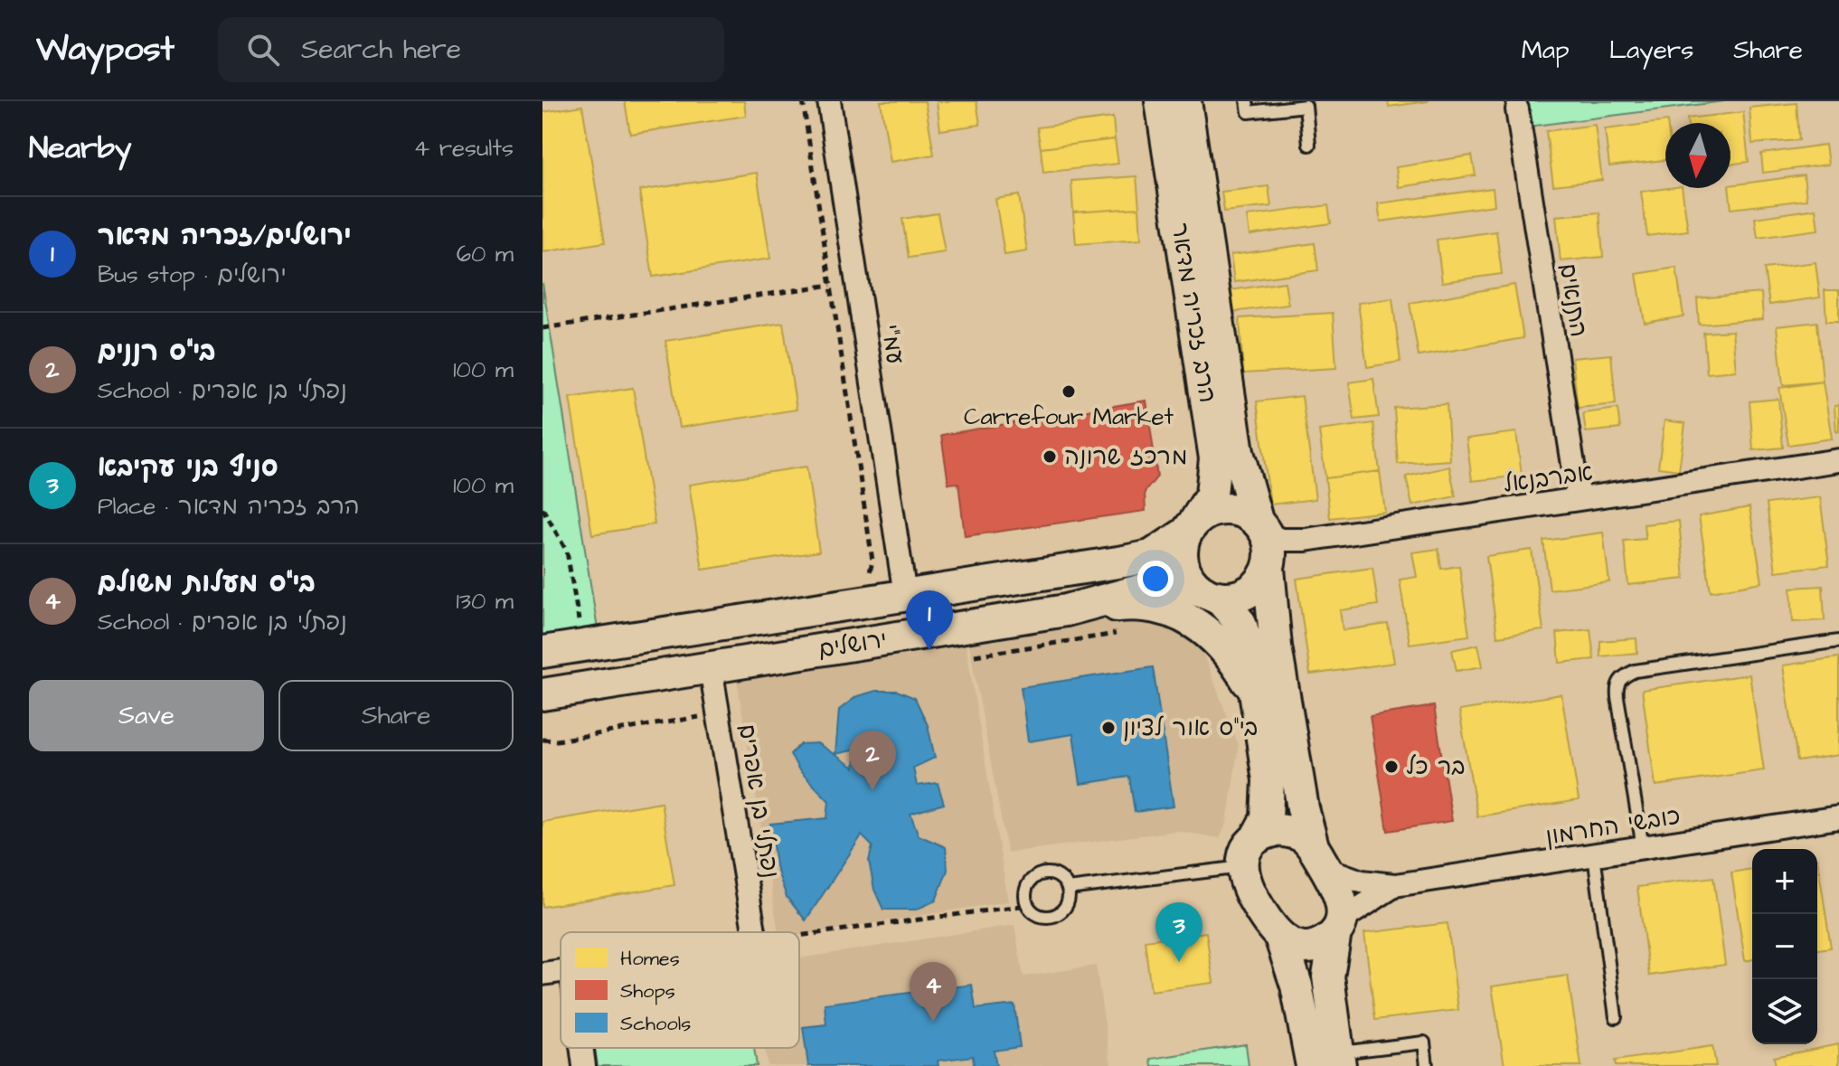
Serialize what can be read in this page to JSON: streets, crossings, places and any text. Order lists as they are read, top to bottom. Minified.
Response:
{"streets":{"street":["התנאים","הרב זכריה מדאר","עמ\"י","אברבנאל","ירושלים","נפתלי בן אפרים","כובשי החרמון"]},"crossings":[["התנאים","אברבנאל"],["הרב זכריה מדאר","אברבנאל"],["הרב זכריה מדאר","ירושלים"],["עמ\"י","ירושלים"],["אברבנאל","ירושלים"],["ירושלים","נפתלי בן אפרים"]],"places":["Carrefour Market","מרכז שרונה","בי\"ס אור לציון","בר כל"],"legend":["Homes","Shops","Schools"],"north":"bottom","page":{"header":"Waypost","search":"Search here","nav":["Map","Layers","Share"],"heading":["Nearby","4 results"],"list":[{"mark":"1","name":"ירושלים/זכריה מדאר","note":"Bus stop · ירושלים","value":"60 m"},{"mark":"2","name":"בי\"ס רננים","note":"School · נפתלי בן אפרים","value":"100 m"},{"mark":"3","name":"סניף בני עקיבא","note":"Place · הרב זכריה מדאר","value":"100 m"},{"mark":"4","name":"בי\"ס מעלות משולם","note":"School · נפתלי בן אפרים","value":"130 m"}],"pins":["1","2","3","4"],"buttons":["Save","Share"],"map_buttons":["+","−"]}}
